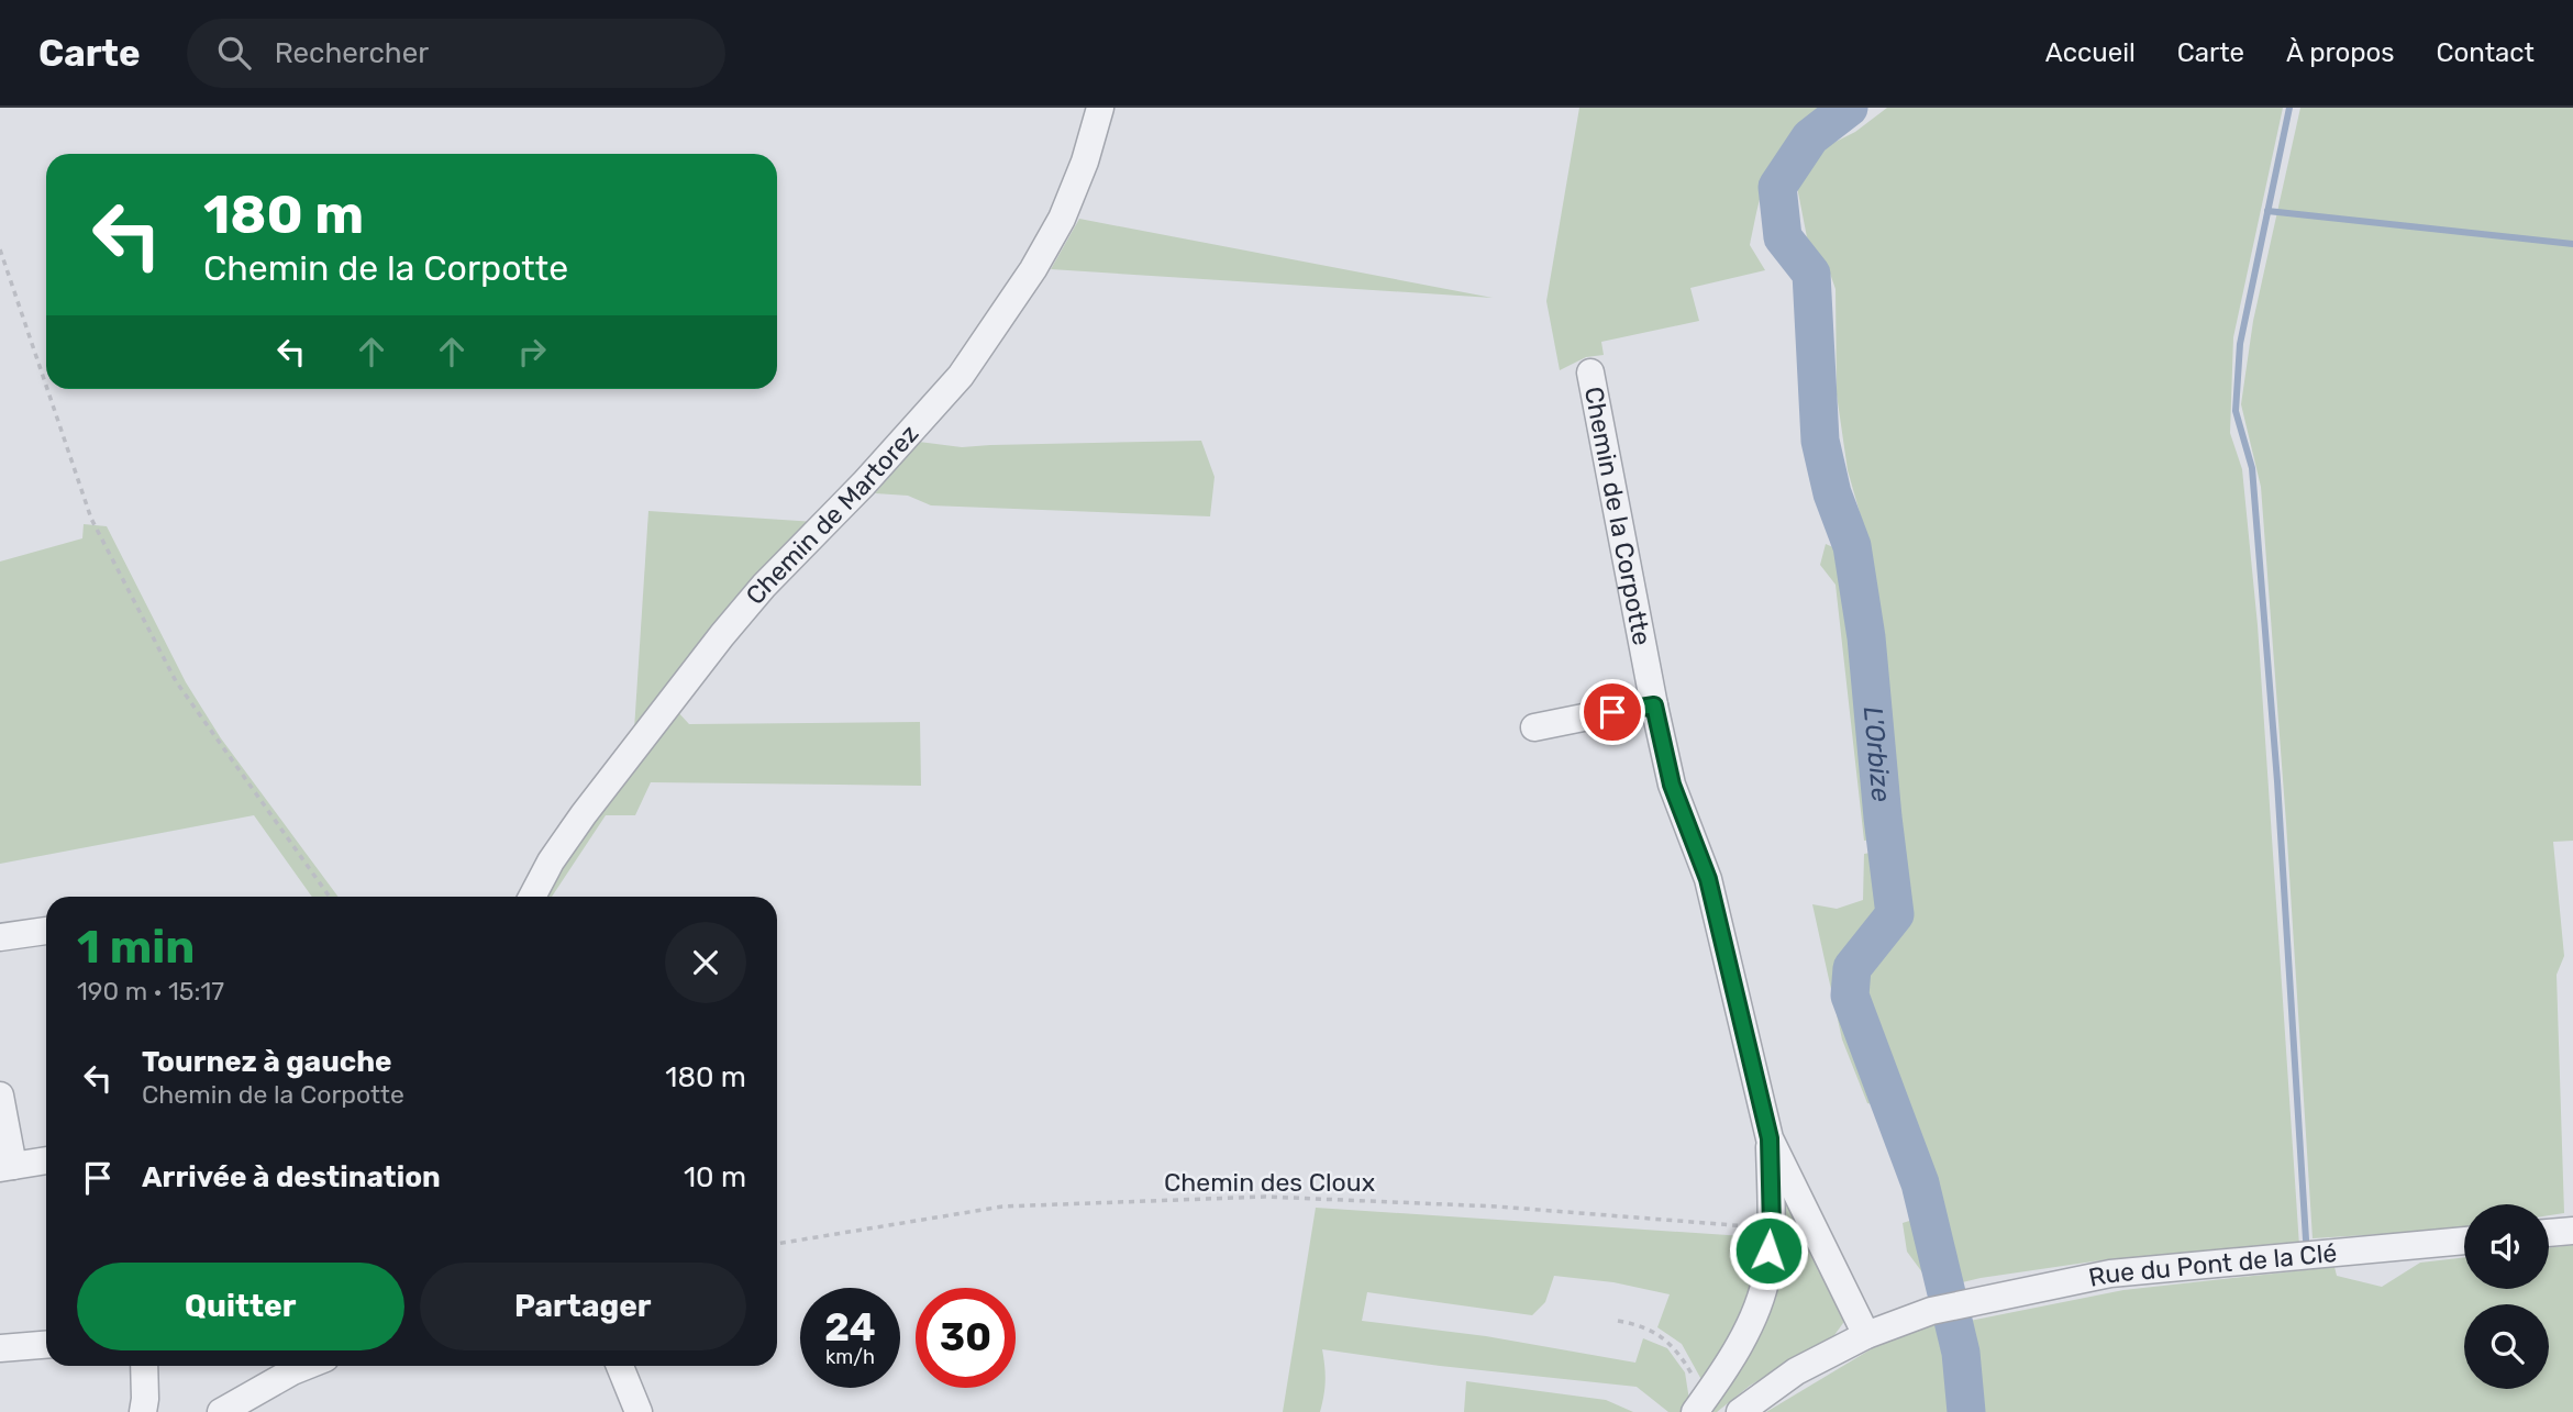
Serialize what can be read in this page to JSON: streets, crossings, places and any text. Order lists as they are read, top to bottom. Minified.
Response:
{"streets":{"street":["Chemin de Martorez","Chemin de la Corpotte","Rue du Pont de la Clé"],"path":["Chemin des Cloux"]},"crossings":[["Chemin de la Corpotte","Chemin des Cloux"],["Chemin de la Corpotte","Rue du Pont de la Clé"]],"water":["L'Orbize"],"page":{"header":"Carte","search":"Rechercher","nav":["Accueil","Carte","À propos","Contact"],"turn":["180 m","Chemin de la Corpotte"],"heading":["1 min","190 m · 15:17"],"list":[{"name":"Tournez à gauche","note":"Chemin de la Corpotte","value":"180 m"},{"name":"Arrivée à destination","value":"10 m"}],"buttons":["Quitter","Partager"],"speed":"24 km/h","limit":"30"}}
